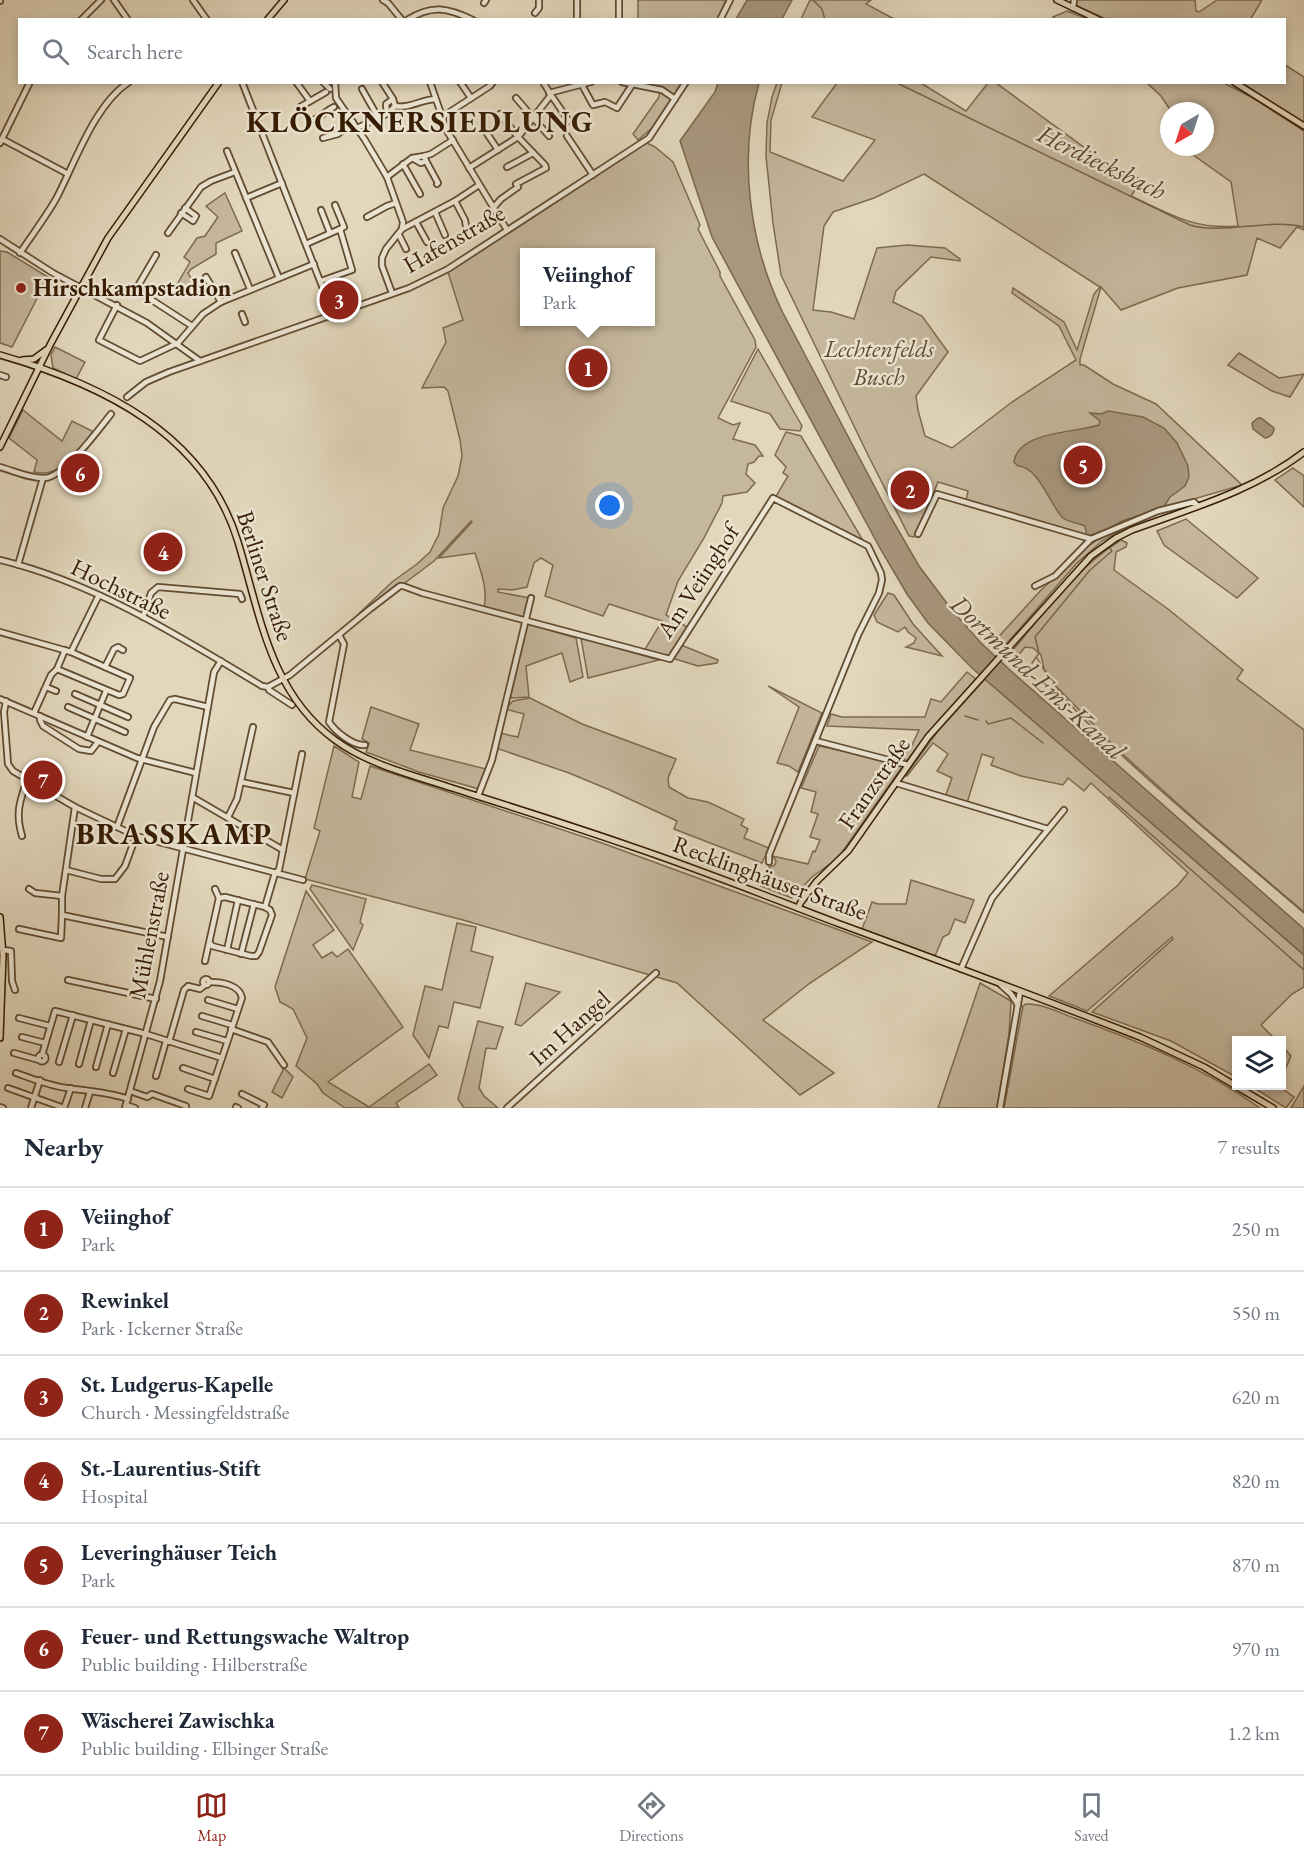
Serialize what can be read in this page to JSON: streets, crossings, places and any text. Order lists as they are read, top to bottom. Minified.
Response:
{"streets":{"main road":["Berliner Straße","Franzstraße","Recklinghäuser Straße"],"street":["Hafenstraße","Am Veiinghof","Hochstraße","Mühlenstraße","Im Hangel"]},"crossings":[["Berliner Straße","Recklinghäuser Straße"],["Hochstraße","Mühlenstraße"],["Franzstraße","Recklinghäuser Straße"]],"districts":["KLÖCKNERSIEDLUNG","BRASSKAMP"],"water":["Herdiecksbach","Dortmund-Ems-Kanal"],"parks":["Lechtenfelds Busch"],"places":["Hirschkampstadion"],"north":"bottom left","page":{"search":"Search here","popup":["Veiinghof","Park"],"pins":["3","1","5","6","2","4","7"],"heading":["Nearby","7 results"],"list":[{"mark":"1","name":"Veiinghof","note":"Park","value":"250 m"},{"mark":"2","name":"Rewinkel","note":"Park · Ickerner Straße","value":"550 m"},{"mark":"3","name":"St. Ludgerus-Kapelle","note":"Church · Messingfeldstraße","value":"620 m"},{"mark":"4","name":"St.-Laurentius-Stift","note":"Hospital","value":"820 m"},{"mark":"5","name":"Leveringhäuser Teich","note":"Park","value":"870 m"},{"mark":"6","name":"Feuer- und Rettungswache Waltrop","note":"Public building · Hilberstraße","value":"970 m"},{"mark":"7","name":"Wäscherei Zawischka","note":"Public building · Elbinger Straße","value":"1.2 km"}],"nav":["Map","Directions","Saved"]}}
